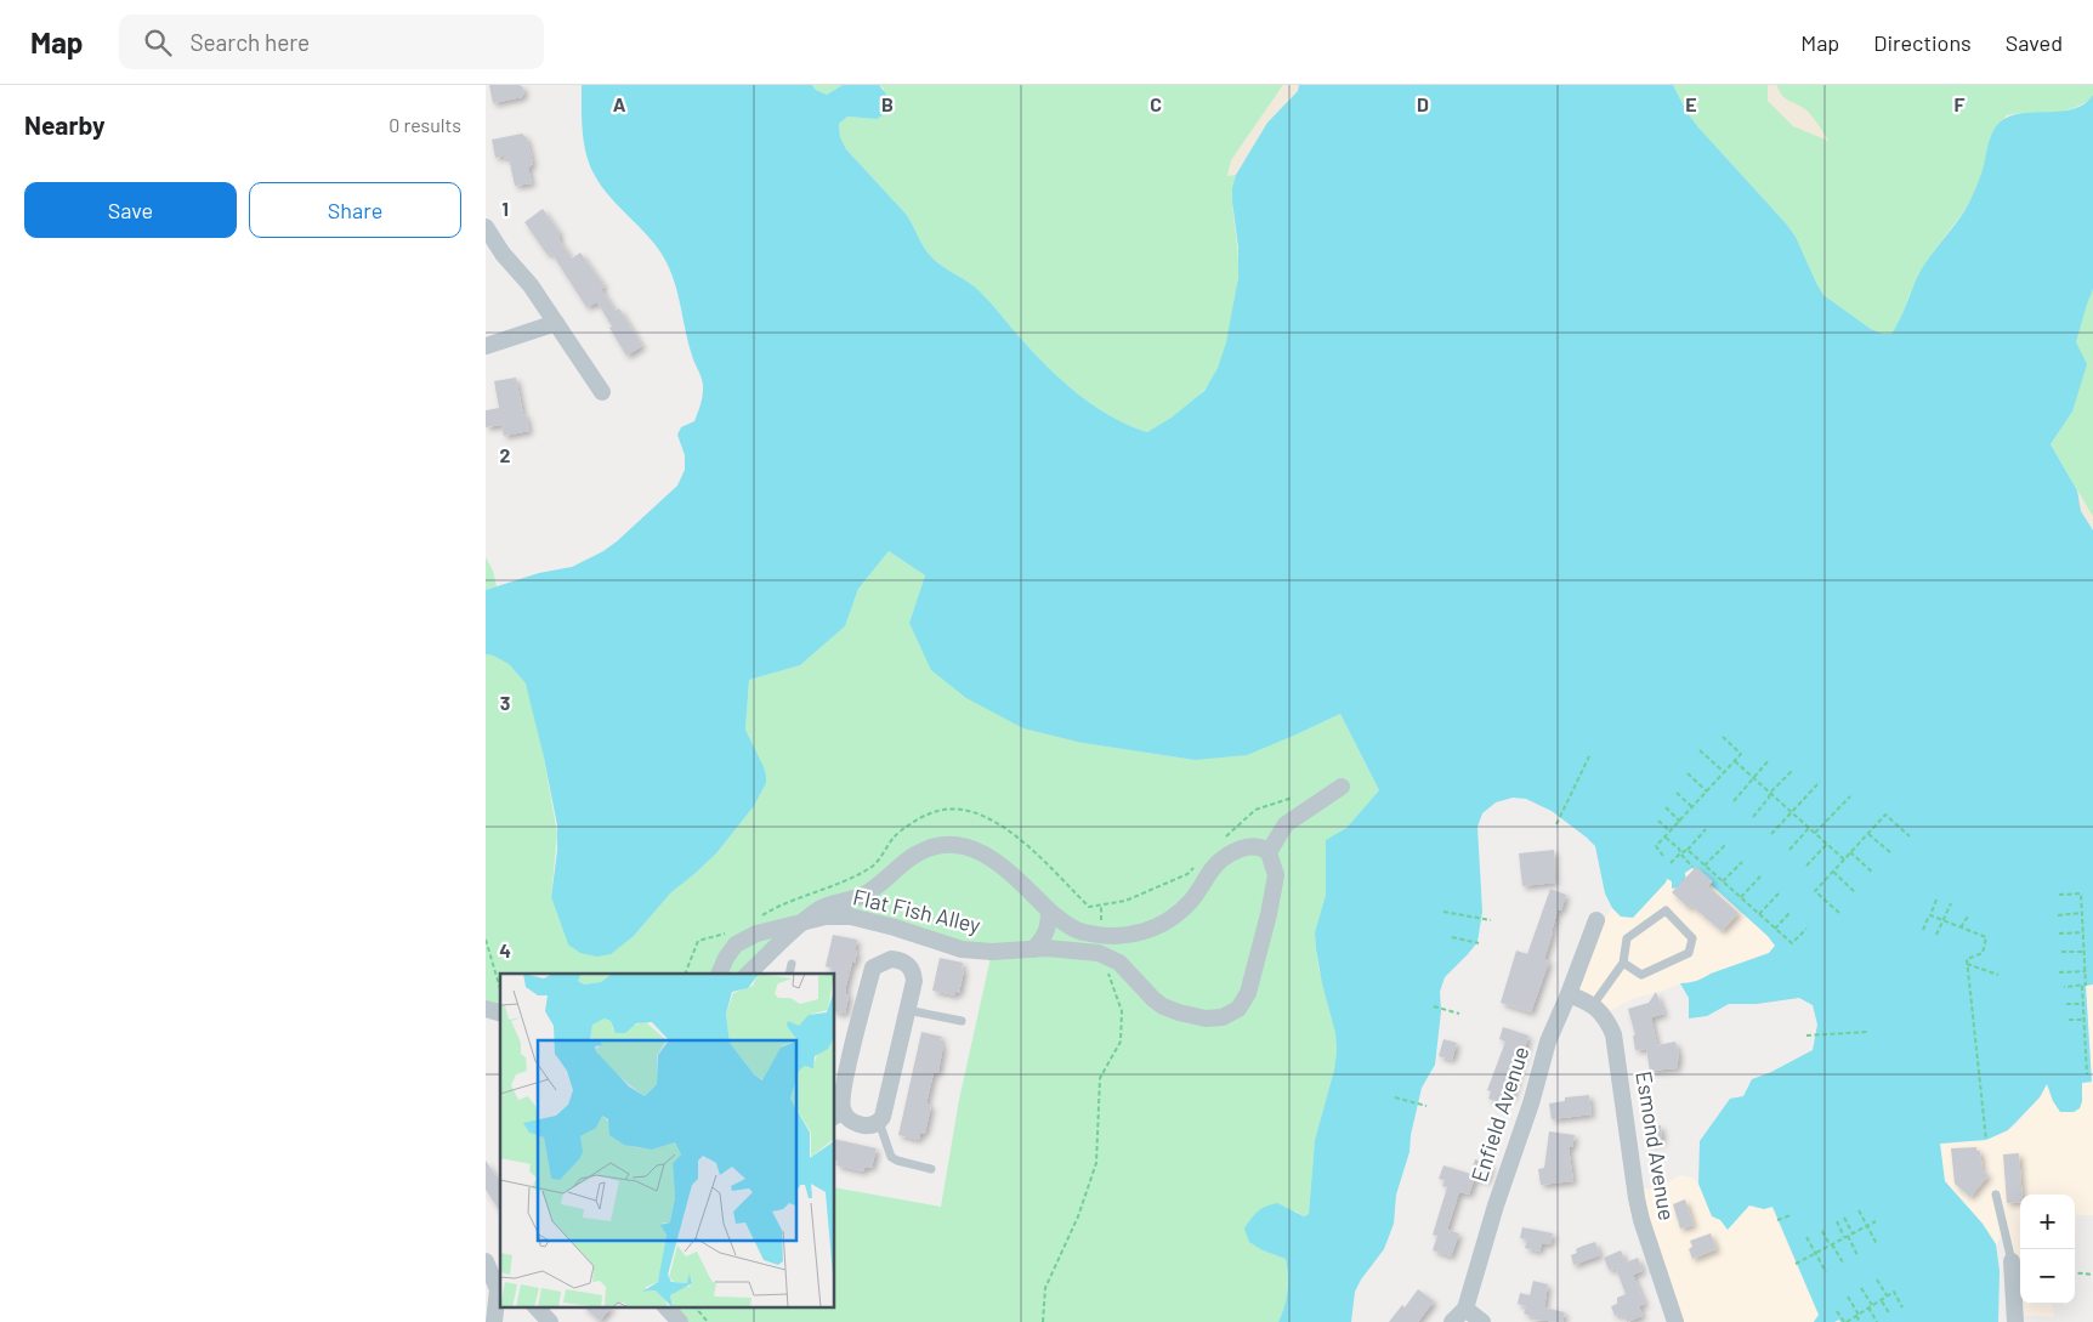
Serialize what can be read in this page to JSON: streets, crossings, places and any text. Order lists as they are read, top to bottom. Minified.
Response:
{"streets":{"street":["Flat Fish Alley","Enfield Avenue","Esmond Avenue"]},"crossings":[["Enfield Avenue","Esmond Avenue"]],"page":{"header":"Map","search":"Search here","nav":["Map","Directions","Saved"],"heading":["Nearby","0 results"],"buttons":["Save","Share"],"map_buttons":["+","−"]},"grid":{"columns":["A","B","C","D","E","F"],"rows":["1","2","3","4"]}}
